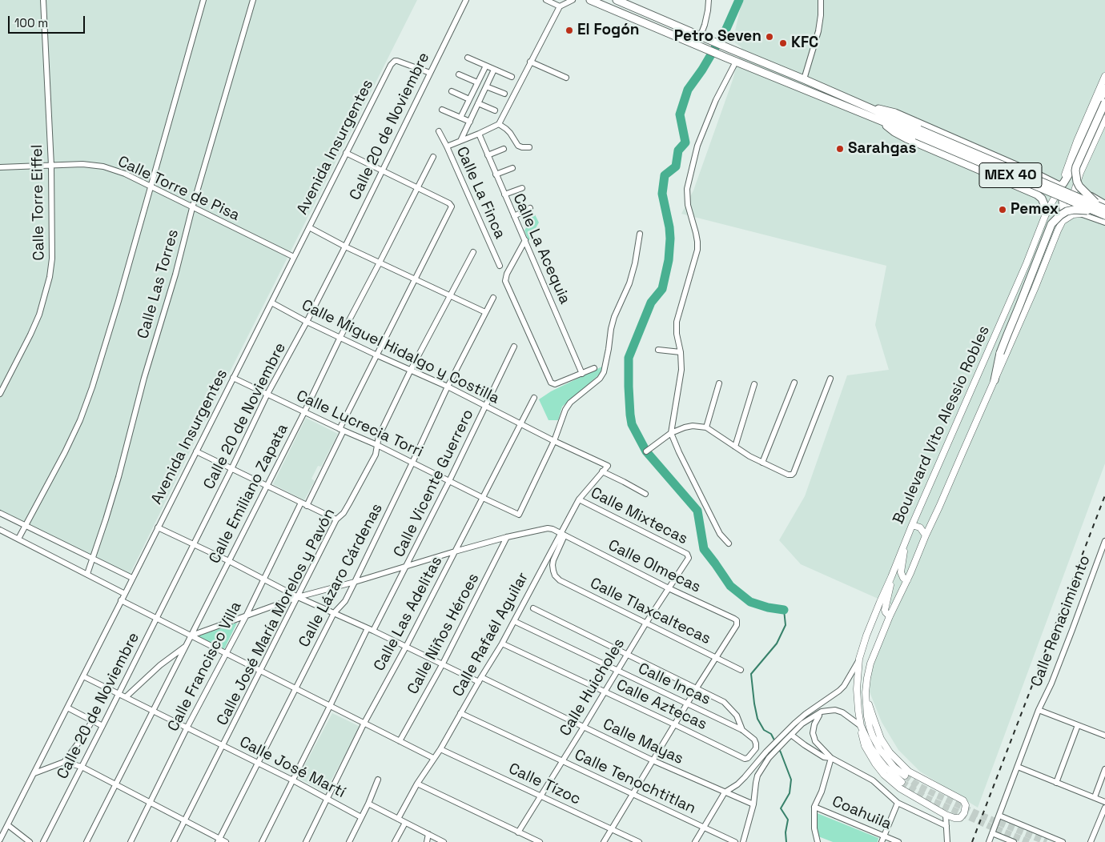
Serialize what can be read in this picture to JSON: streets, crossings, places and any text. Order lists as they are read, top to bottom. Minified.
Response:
{"streets":{"highway":["MEX 40"],"main road":["Boulevard Vito Alessio Robles"],"street":["Calle 20 de Noviembre","Avenida Insurgentes","Calle Torre de Pisa","Calle La Finca","Calle Torre Eiffel","Calle La Acequia","Calle Las Torres","Calle Miguel Hidalgo y Costilla","Calle Lucrecia Torri","Calle Vicente Guerrero","Calle Emiliano Zapata","Calle Mixtecas","Calle Olmecas","Calle Lázaro Cárdenas","Calle Tlaxcaltecas","Calle Las Adelitas","Calle José María Morelos y Pavón","Calle Renacimiento","Calle Niños Héroes","Calle Rafaél Aguilar","Calle Francisco Villa","Calle Incas","Calle Huicholes","Calle Aztecas","Calle Mayas","Calle José Martí","Calle Tenochtitlan","Calle Tízoc","Coahuila"]},"crossings":[["Calle 20 de Noviembre","Avenida Insurgentes"],["Calle 20 de Noviembre","Calle Miguel Hidalgo y Costilla"],["Calle 20 de Noviembre","Calle Lucrecia Torri"],["Calle 20 de Noviembre","Calle Mayas"],["Calle 20 de Noviembre","Calle José Martí"],["Avenida Insurgentes","Calle Torre de Pisa"],["Avenida Insurgentes","Calle Miguel Hidalgo y Costilla"],["Avenida Insurgentes","Calle Lucrecia Torri"],["Avenida Insurgentes","Calle Mayas"],["Avenida Insurgentes","Calle José Martí"],["Calle Torre de Pisa","Calle Torre Eiffel"],["Calle Torre de Pisa","Calle Las Torres"],["Calle Miguel Hidalgo y Costilla","Calle Lucrecia Torri"],["Calle Miguel Hidalgo y Costilla","Calle Vicente Guerrero"],["Calle Miguel Hidalgo y Costilla","Calle Emiliano Zapata"],["Calle Miguel Hidalgo y Costilla","Calle Lázaro Cárdenas"],["Calle Miguel Hidalgo y Costilla","Calle Las Adelitas"],["Calle Miguel Hidalgo y Costilla","Calle José María Morelos y Pavón"],["Calle Miguel Hidalgo y Costilla","Calle Rafaél Aguilar"],["Calle Miguel Hidalgo y Costilla","Calle Francisco Villa"],["Calle Lucrecia Torri","Calle Vicente Guerrero"],["Calle Lucrecia Torri","Calle Emiliano Zapata"],["Calle Lucrecia Torri","Calle Lázaro Cárdenas"],["Calle Lucrecia Torri","Calle Las Adelitas"],["Calle Lucrecia Torri","Calle José María Morelos y Pavón"],["Calle Lucrecia Torri","Calle Francisco Villa"],["Calle Vicente Guerrero","Calle Olmecas"],["Calle Vicente Guerrero","Calle Mayas"],["Calle Emiliano Zapata","Calle Olmecas"],["Calle Emiliano Zapata","Calle Francisco Villa"],["Calle Emiliano Zapata","Calle Mayas"],["Calle Emiliano Zapata","Calle José Martí"],["Calle Mixtecas","Calle Rafaél Aguilar"],["Calle Mixtecas","Calle Huicholes"],["Calle Olmecas","Calle Lázaro Cárdenas"],["Calle Olmecas","Calle Tlaxcaltecas"],["Calle Olmecas","Calle Las Adelitas"],["Calle Olmecas","Calle José María Morelos y Pavón"],["Calle Olmecas","Calle Niños Héroes"],["Calle Olmecas","Calle Rafaél Aguilar"],["Calle Olmecas","Calle Francisco Villa"],["Calle Olmecas","Calle Huicholes"],["Calle Olmecas","Calle Mayas"],["Calle Lázaro Cárdenas","Calle Mayas"],["Calle Lázaro Cárdenas","Calle José Martí"],["Calle Tlaxcaltecas","Calle Rafaél Aguilar"],["Calle Tlaxcaltecas","Calle Huicholes"],["Calle Las Adelitas","Calle Mayas"],["Calle Las Adelitas","Calle José Martí"],["Calle José María Morelos y Pavón","Calle Mayas"],["Calle José María Morelos y Pavón","Calle José Martí"],["Calle Niños Héroes","Calle Mayas"],["Calle Rafaél Aguilar","Calle Incas"],["Calle Rafaél Aguilar","Calle Aztecas"],["Calle Rafaél Aguilar","Calle Mayas"],["Calle Rafaél Aguilar","Calle Tenochtitlan"],["Calle Rafaél Aguilar","Calle Tízoc"],["Calle Francisco Villa","Calle Mayas"],["Calle Francisco Villa","Calle José Martí"],["Calle Incas","Calle Huicholes"],["Calle Incas","Calle Aztecas"],["Calle Huicholes","Calle Aztecas"],["Calle Huicholes","Calle Mayas"],["Calle Huicholes","Calle Tenochtitlan"],["Calle Huicholes","Calle Tízoc"]],"places":["El Fogón","Petro Seven","KFC","Sarahgas","Pemex"],"scale_bar":"100 m"}
